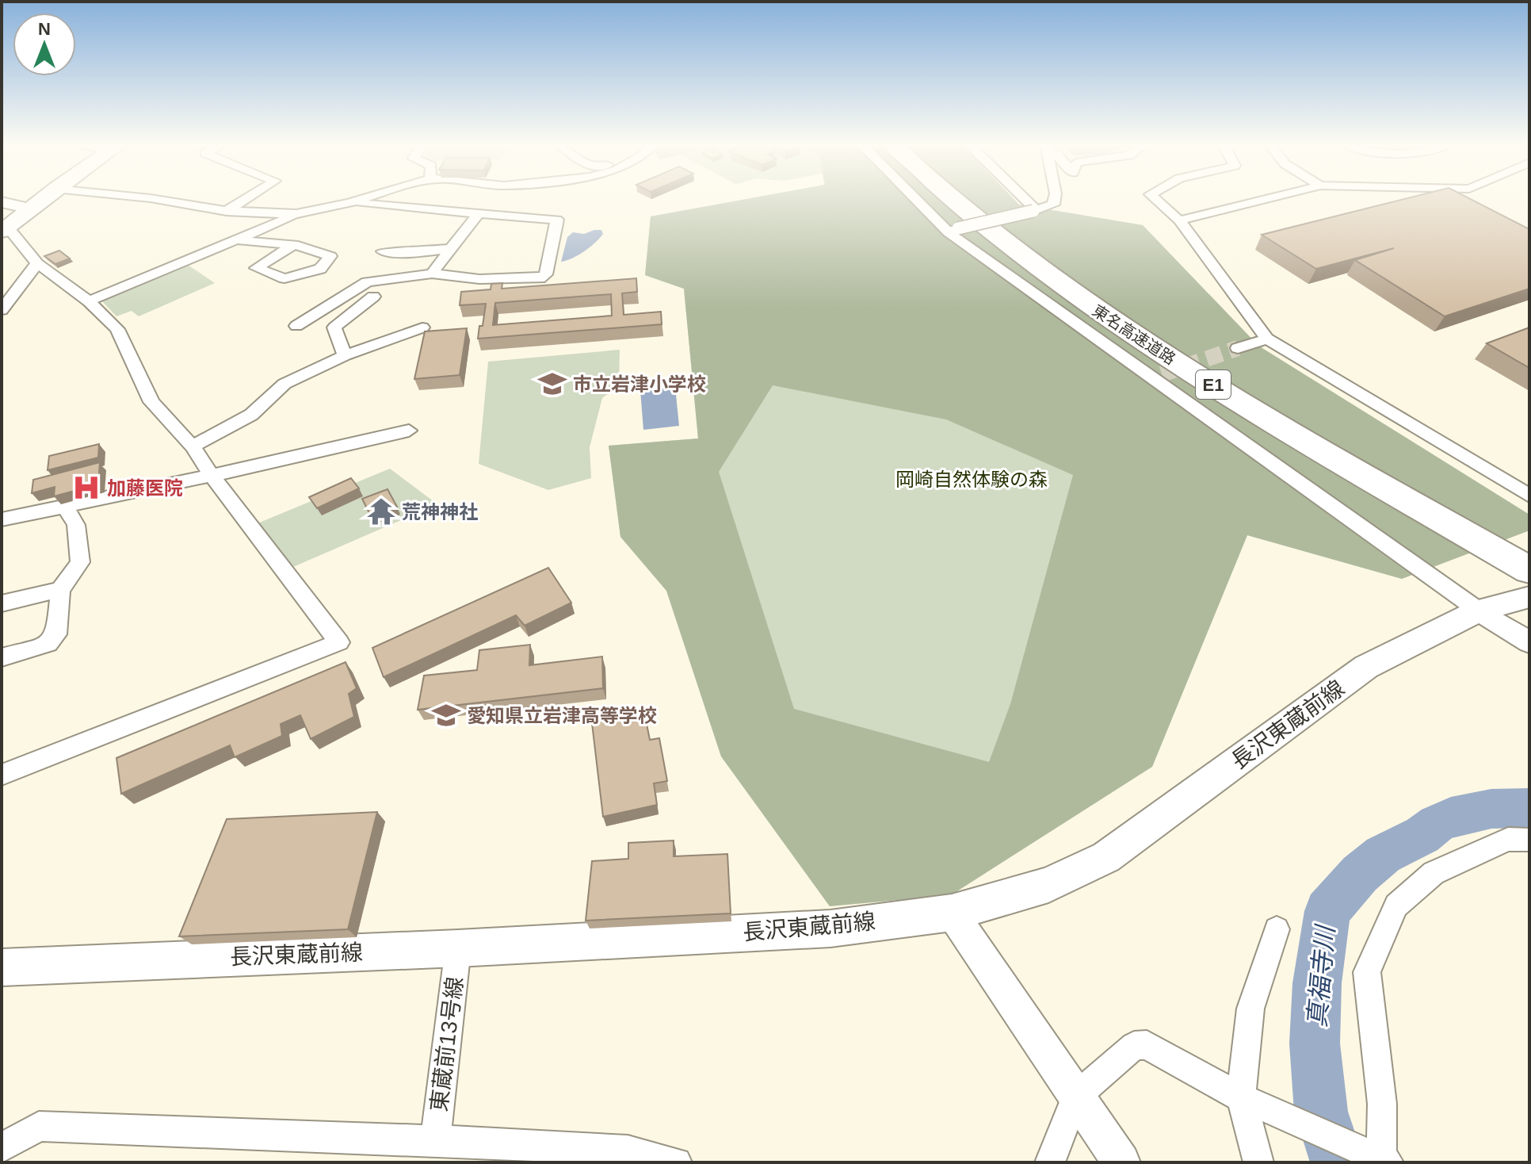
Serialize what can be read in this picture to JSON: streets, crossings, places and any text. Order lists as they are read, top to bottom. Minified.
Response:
{"streets":{"highway":["東名高速道路","E1"],"main road":["長沢東蔵前線"],"street":["東蔵前13号線"]},"crossings":[["長沢東蔵前線","東蔵前13号線"]],"water":["真福寺川"],"parks":["岡崎自然体験の森"],"places":{"school or university":["市立岩津小学校","愛知県立岩津高等学校"],"hospital":["加藤医院"],"temple":["荒神神社"]},"north":"top"}
